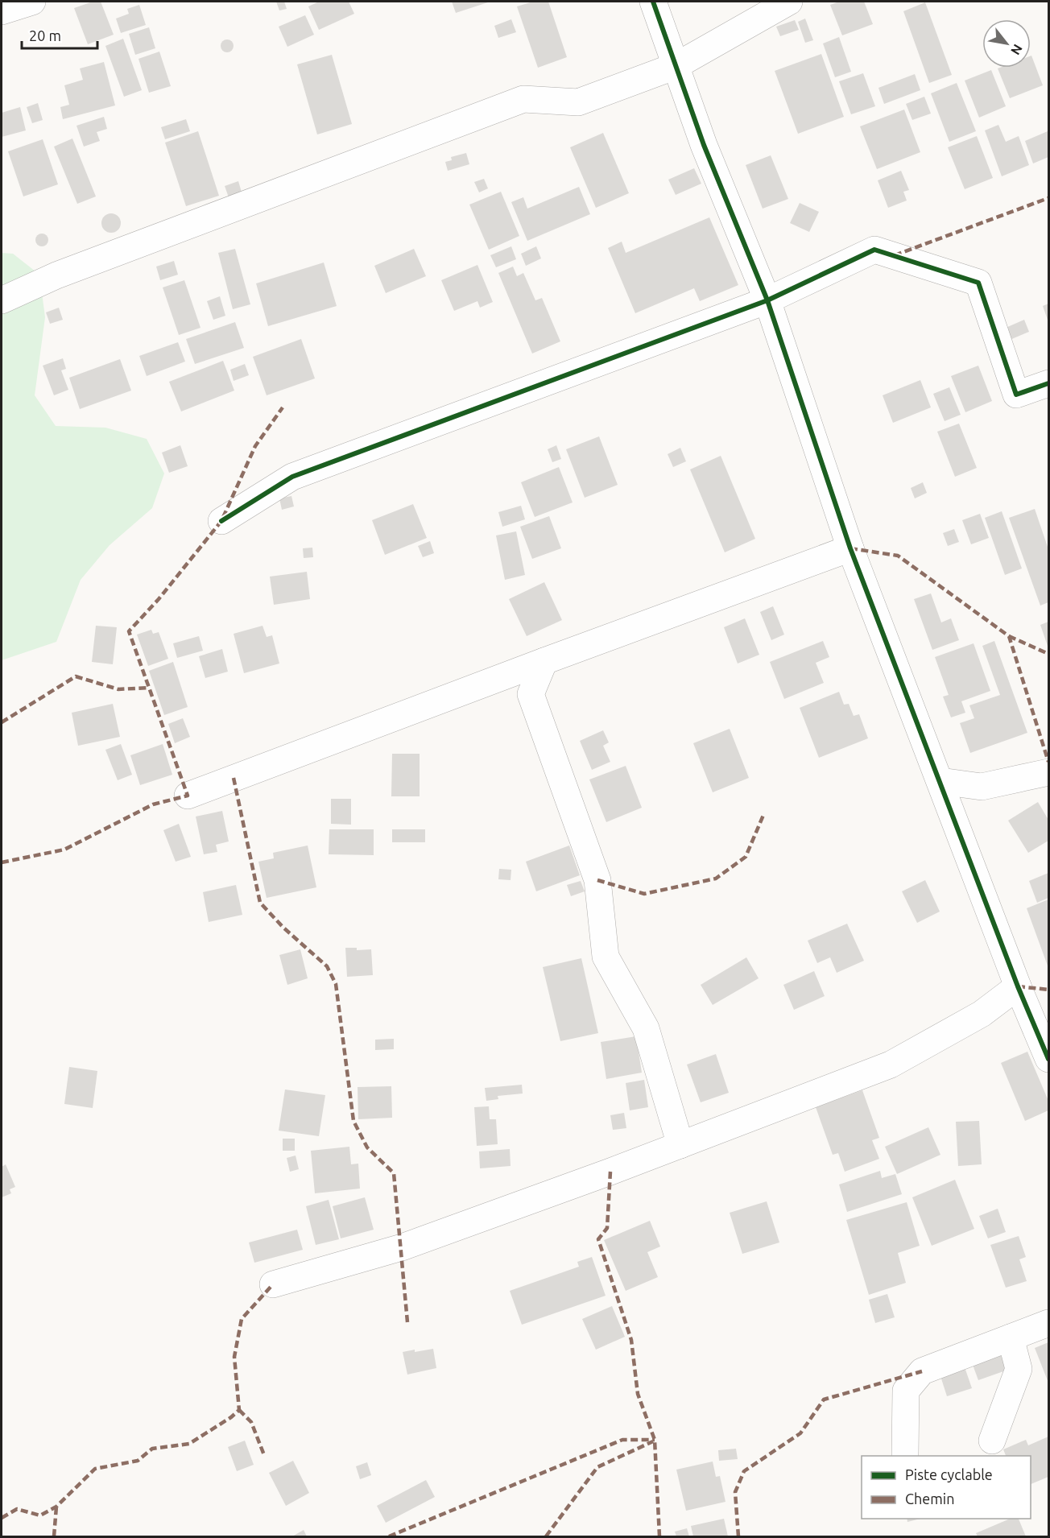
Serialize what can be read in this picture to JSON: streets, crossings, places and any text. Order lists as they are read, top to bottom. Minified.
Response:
{"legend":["Piste cyclable","Chemin"],"scale_bar":"20 m","north":"bottom right"}
